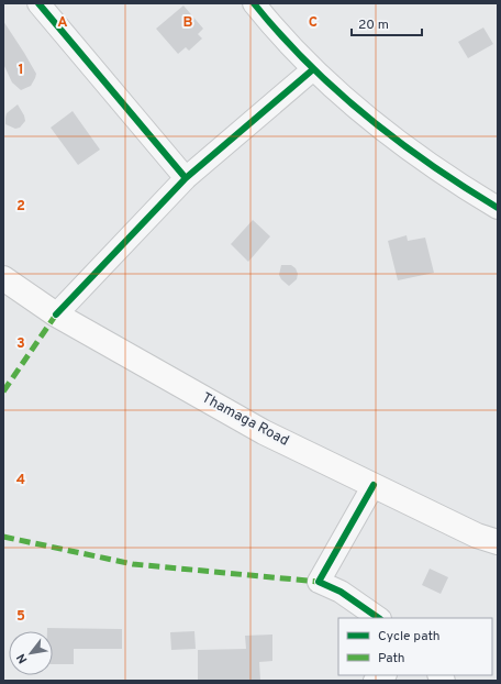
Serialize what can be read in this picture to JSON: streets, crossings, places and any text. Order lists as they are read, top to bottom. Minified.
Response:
{"streets":{"main road":["Thamaga Road"]},"legend":["Cycle path","Path"],"scale_bar":"20 m","north":"bottom left","grid":{"columns":["A","B","C"],"rows":["1","2","3","4","5"]}}
